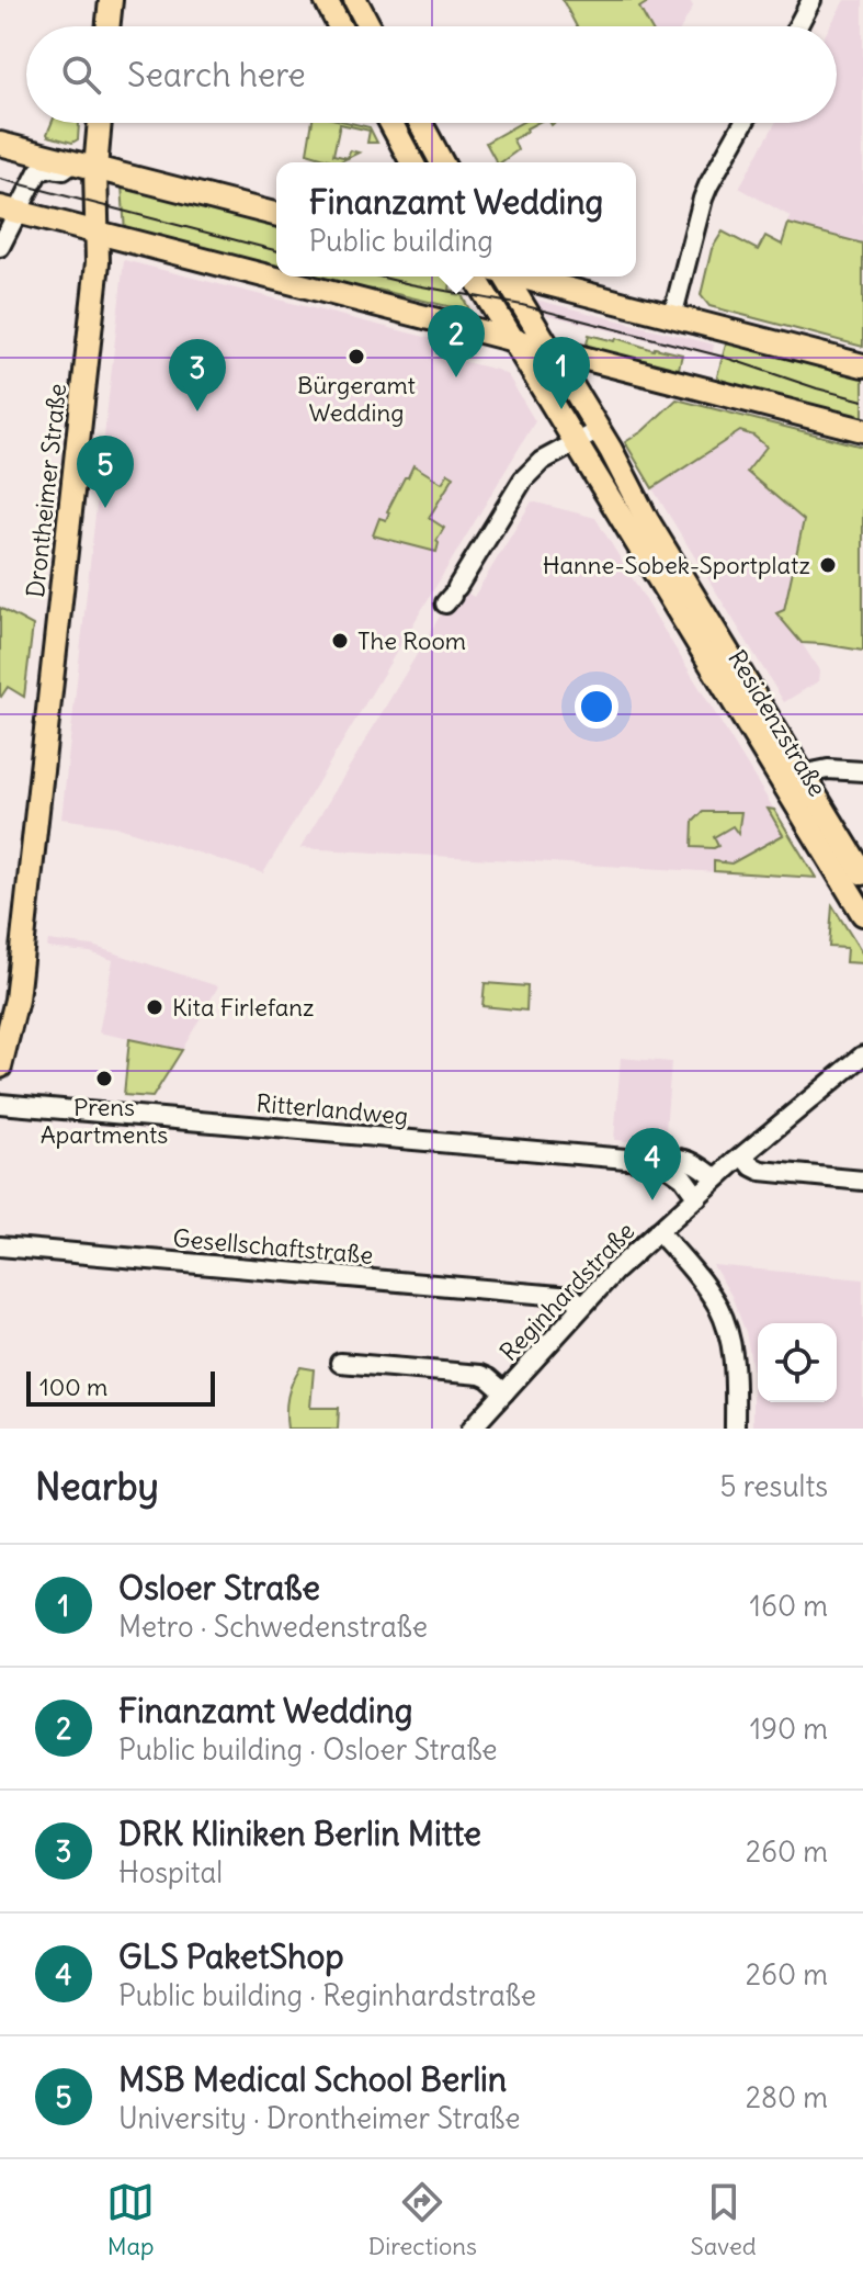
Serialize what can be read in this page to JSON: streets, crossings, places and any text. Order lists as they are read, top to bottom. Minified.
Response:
{"streets":{"main road":["Drontheimer Straße","Residenzstraße"],"street":["Ritterlandweg","Gesellschaftstraße","Reginhardstraße"]},"crossings":[["Ritterlandweg","Reginhardstraße"],["Gesellschaftstraße","Reginhardstraße"]],"places":["Bürgeramt Wedding","Hanne-Sobek-Sportplatz","The Room","Kita Firlefanz","Prens Apartments"],"scale_bar":"100 m","page":{"search":"Search here","popup":["Finanzamt Wedding","Public building"],"pins":["2","1","3","5","4"],"scale":"100 m","heading":["Nearby","5 results"],"list":[{"mark":"1","name":"Osloer Straße","note":"Metro · Schwedenstraße","value":"160 m"},{"mark":"2","name":"Finanzamt Wedding","note":"Public building · Osloer Straße","value":"190 m"},{"mark":"3","name":"DRK Kliniken Berlin Mitte","note":"Hospital","value":"260 m"},{"mark":"4","name":"GLS PaketShop","note":"Public building · Reginhardstraße","value":"260 m"},{"mark":"5","name":"MSB Medical School Berlin","note":"University · Drontheimer Straße","value":"280 m"}],"nav":["Map","Directions","Saved"]}}
